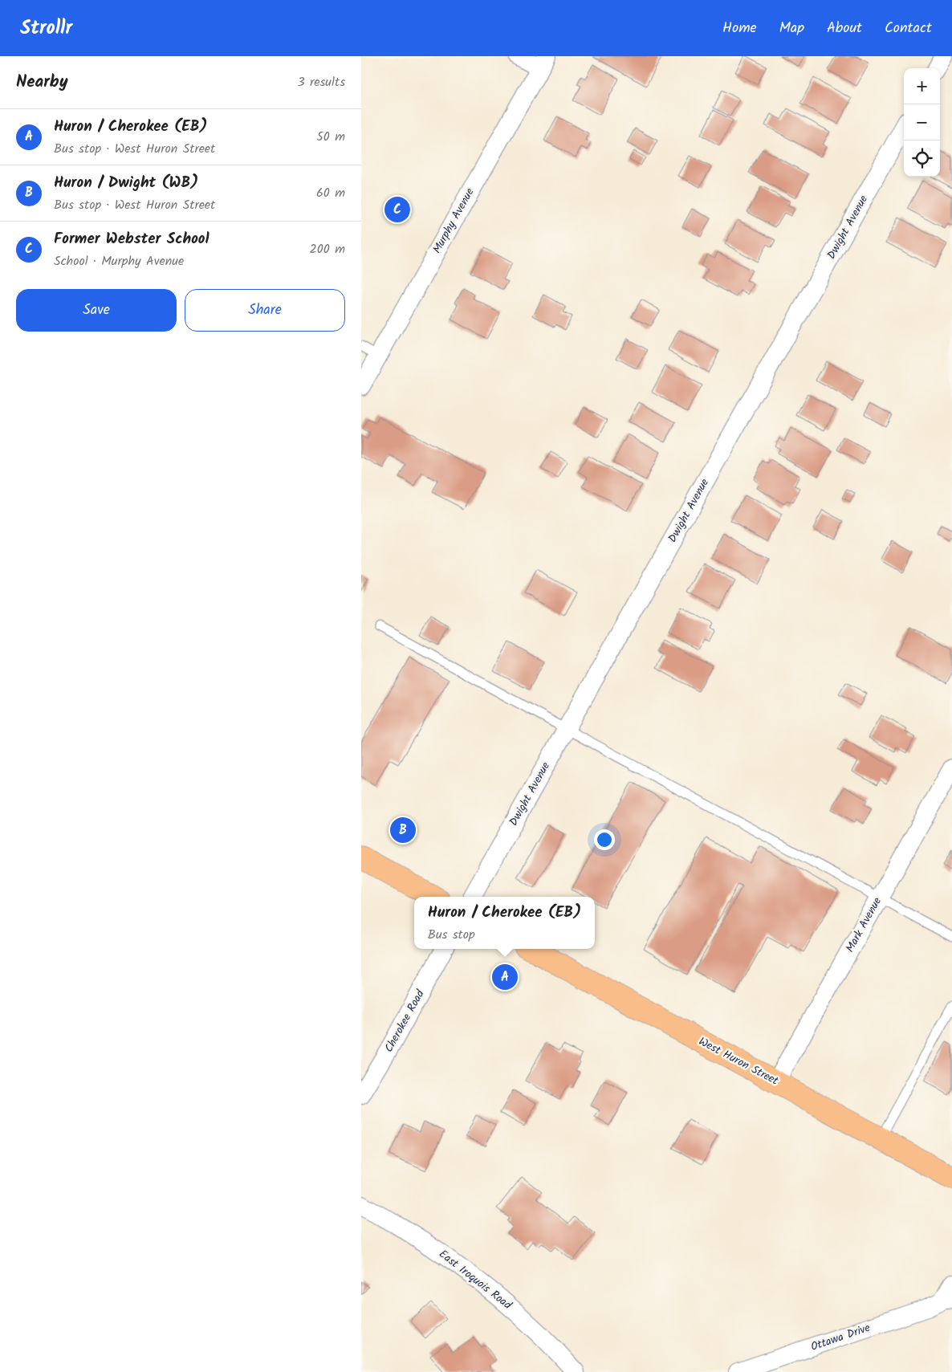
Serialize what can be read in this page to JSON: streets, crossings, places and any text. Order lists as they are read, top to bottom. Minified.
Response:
{"streets":{"highway":["West Huron Street"],"street":["Murphy Avenue","Dwight Avenue","Mark Avenue","Cherokee Road","East Iroquois Road","Ottawa Drive"]},"crossings":[["Mark Avenue","West Huron Street"]],"page":{"header":"Strollr","nav":["Home","Map","About","Contact"],"heading":["Nearby","3 results"],"map_buttons":["+","−"],"list":[{"mark":"A","name":"Huron / Cherokee (EB)","note":"Bus stop · West Huron Street","value":"50 m"},{"mark":"B","name":"Huron / Dwight (WB)","note":"Bus stop · West Huron Street","value":"60 m"},{"mark":"C","name":"Former Webster School","note":"School · Murphy Avenue","value":"200 m"}],"pins":["C","B","A"],"buttons":["Save","Share"],"popup":["Huron / Cherokee (EB)","Bus stop"]}}
